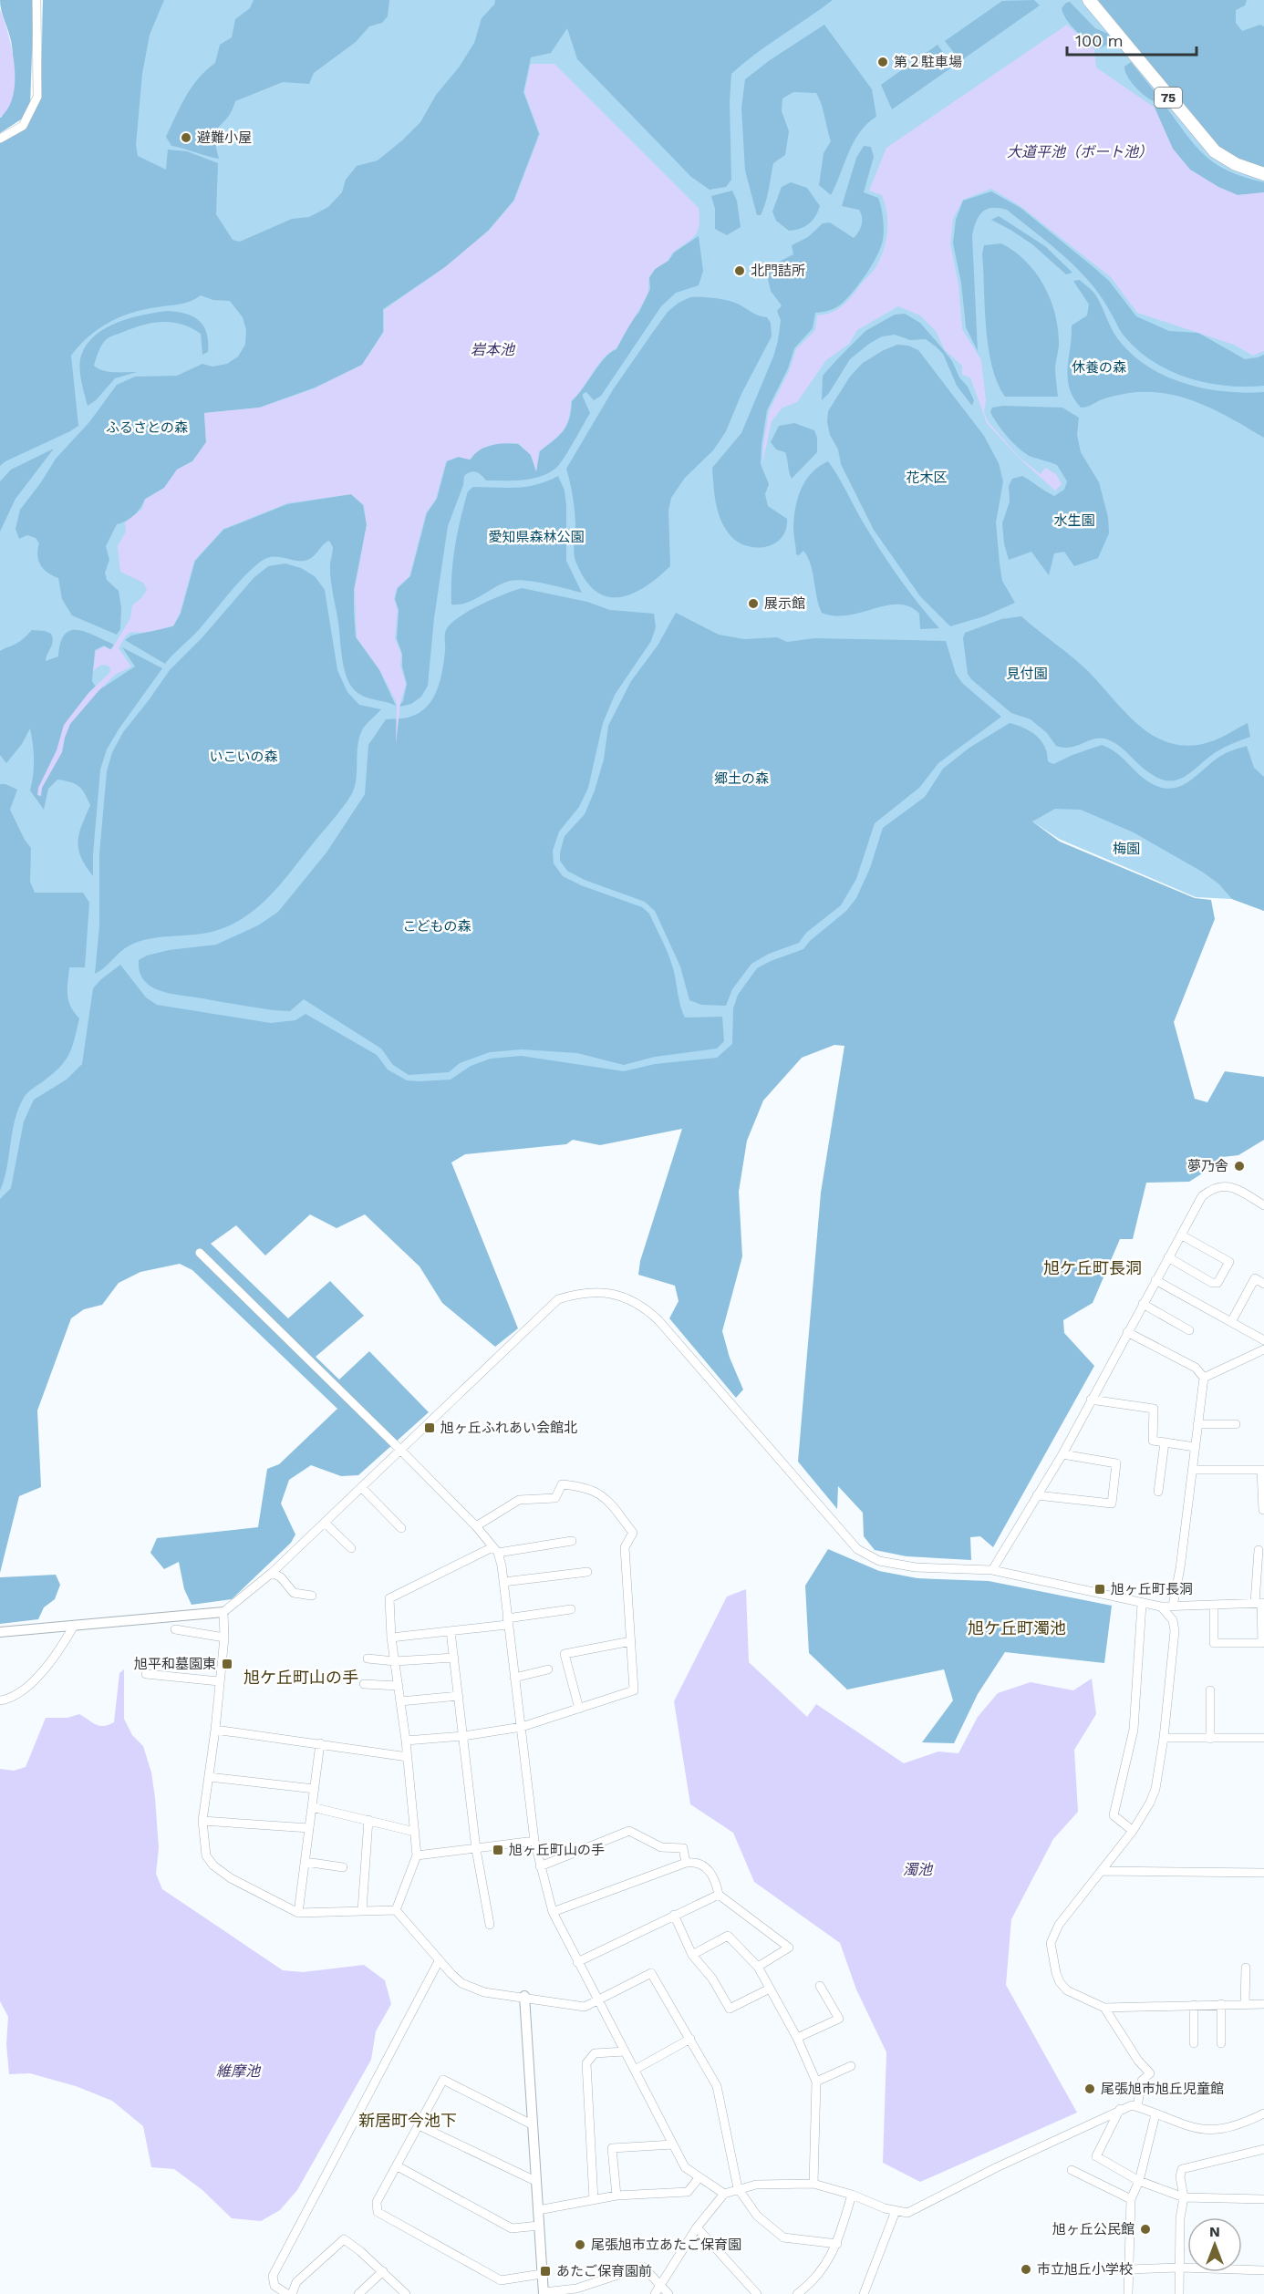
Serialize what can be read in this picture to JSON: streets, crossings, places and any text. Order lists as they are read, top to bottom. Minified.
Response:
{"streets":{"main road":["75"]},"districts":["旭ケ丘町長洞","旭ケ丘町濁池","旭ケ丘町山の手","新居町今池下"],"water":["大道平池（ボート池）","岩本池","濁池","維摩池"],"parks":["休養の森","ふるさとの森","花木区","水生園","愛知県森林公園","見付園","いこいの森","郷土の森","梅園","こどもの森"],"places":{"other":["第２駐車場","避難小屋","北門詰所","展示館","夢乃舎","尾張旭市旭丘児童館","旭ヶ丘公民館","尾張旭市立あたご保育園","市立旭丘小学校"],"transit":["旭ヶ丘ふれあい会館北","旭ヶ丘町長洞","旭平和墓園東","旭ヶ丘町山の手","あたご保育園前"]},"scale_bar":"100 m","north":"top"}
